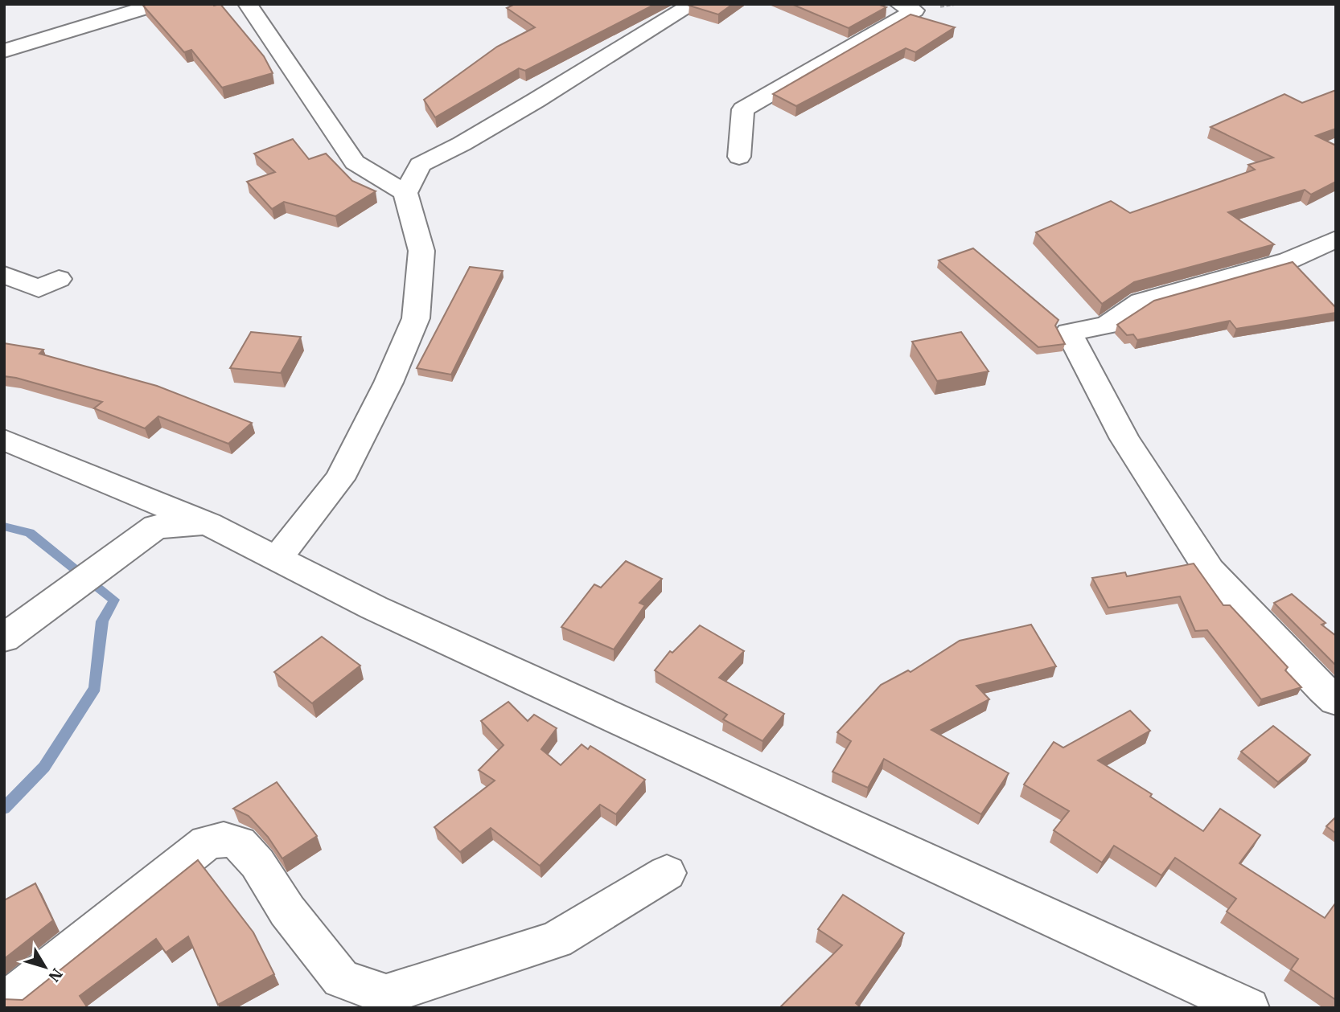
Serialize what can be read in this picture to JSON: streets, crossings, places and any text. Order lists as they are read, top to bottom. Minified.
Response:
{"north":"bottom right"}
